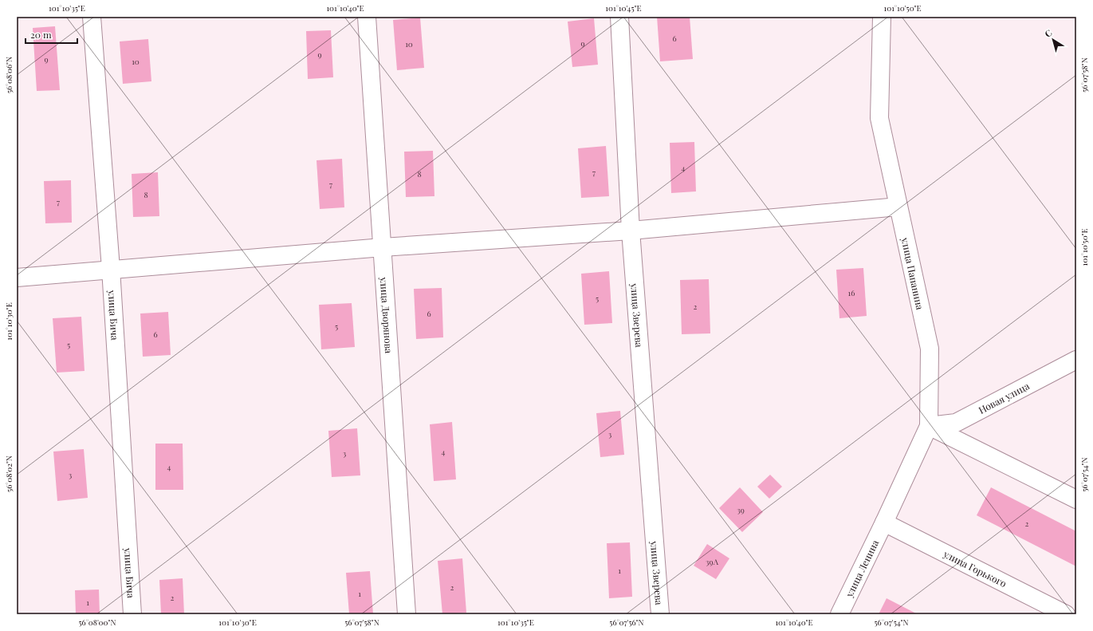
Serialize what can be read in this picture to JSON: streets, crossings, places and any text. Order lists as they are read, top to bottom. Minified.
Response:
{"streets":{"street":["улица Папанина","улица Бича","улица Дворянова","улица Зверева","Новая улица","улица Ленина","улица Горького"]},"crossings":[["улица Папанина","Новая улица"],["улица Папанина","улица Ленина"],["улица Папанина","улица Горького"],["улица Ленина","улица Горького"]],"house_numbers":["6","9","10","9","9","10","4","7","8","7","8","7","16","5","2","6","5","6","5","3","4","3","4","3","39","2","39А","1","2","1","2","1"],"scale_bar":"20 m","north":"top left","coordinates":["101°10'35\"E","101°10'40\"E","101°10'45\"E","101°10'50\"E","56°08'06\"N","56°07'58\"N","101°10'30\"E","56°08'02\"N","56°07'54\"N","56°08'00\"N","56°07'56\"N"]}
